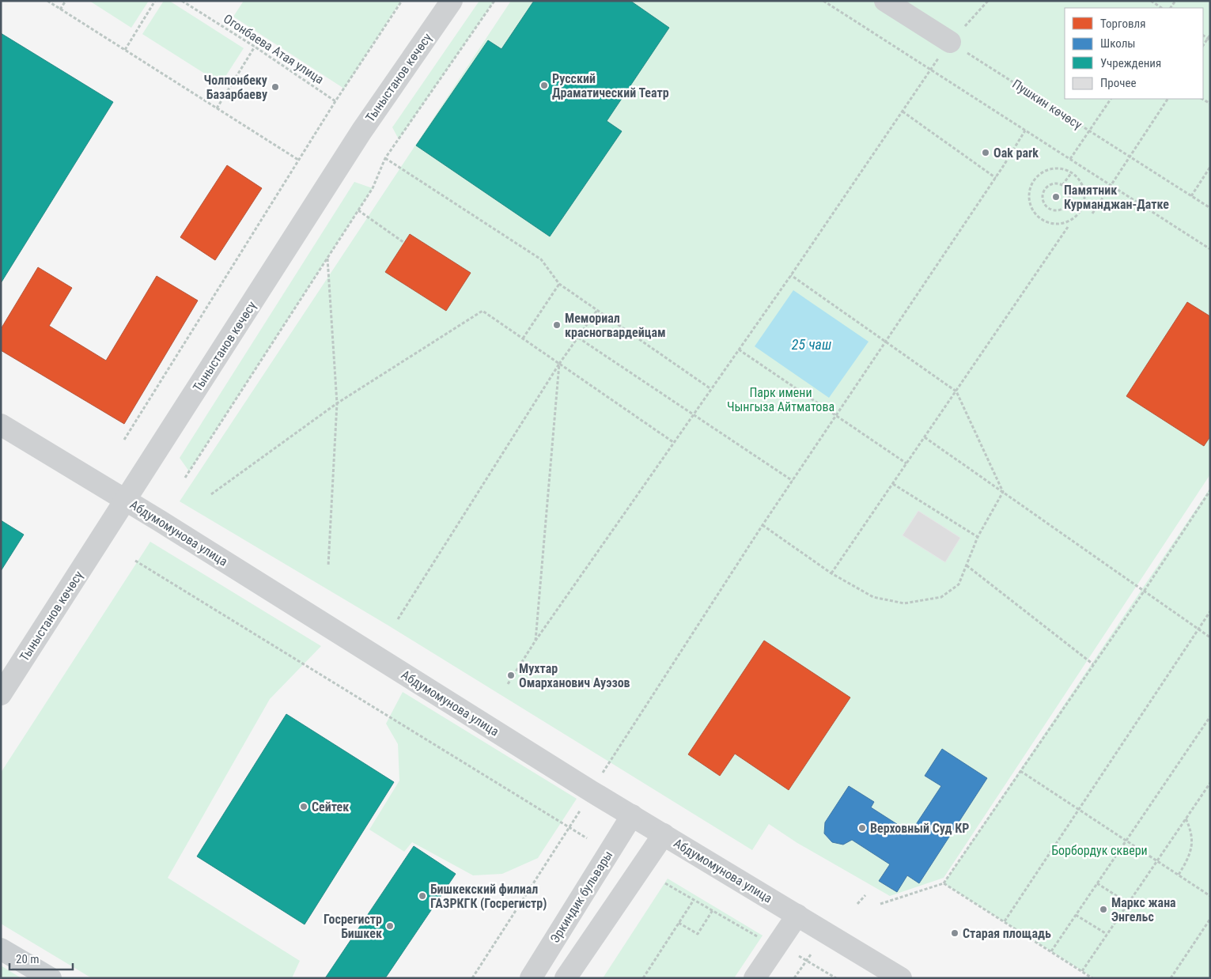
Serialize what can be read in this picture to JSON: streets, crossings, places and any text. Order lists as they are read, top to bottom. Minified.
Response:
{"streets":{"street":["Тыныстанов көчөсү","Абдумомунова улица","Эркиндик бульвары"],"path":["Огонбаева Атая улица","Пушкин көчөсү"]},"crossings":[["Тыныстанов көчөсү","Абдумомунова улица"],["Абдумомунова улица","Эркиндик бульвары"]],"water":["25 чаш"],"parks":["Парк имени Чынгыза Айтматова","Борбордук сквери"],"places":["Русский Драматический Театр","Чолпонбеку Базарбаеву","Oak park","Памятник Курманджан-Датке","Мемориал красногвардейцам","Мухтар Омарханович Ауэзов","Сейтек","Верховный Суд КР","Бишкекский филиал ГАЗРКГК (Госрегистр)","Маркс жана Энгельс","Госрегистр Бишкек","Старая площадь"],"legend":["Торговля","Школы","Учреждения","Прочее"],"scale_bar":"20 m"}
